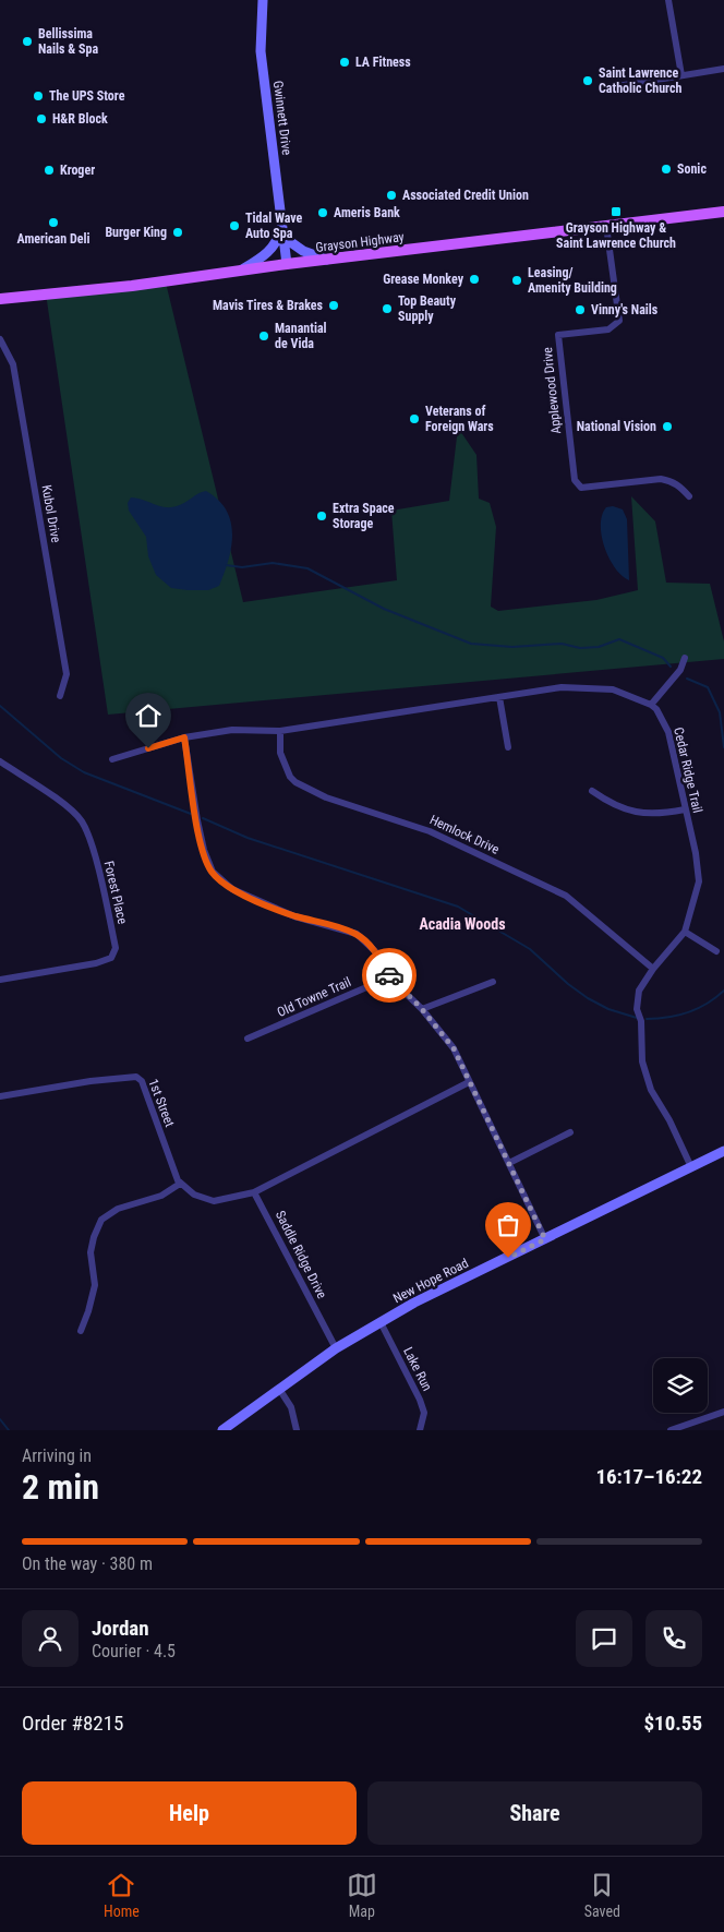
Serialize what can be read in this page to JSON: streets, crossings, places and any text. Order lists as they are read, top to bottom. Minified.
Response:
{"streets":{"main road":["Grayson Highway"],"street":["Gwinnett Drive","Applewood Drive","Kubol Drive","Cedar Ridge Trail","Hemlock Drive","Forest Place","Old Towne Trail","1st Street","Saddle Ridge Drive","New Hope Road","Lake Run"]},"crossings":[["Gwinnett Drive","Grayson Highway"],["Grayson Highway","Applewood Drive"],["Cedar Ridge Trail","Hemlock Drive"],["Cedar Ridge Trail","New Hope Road"],["Saddle Ridge Drive","New Hope Road"],["New Hope Road","Lake Run"]],"districts":["Acadia Woods"],"places":{"other":["Bellissima Nails & Spa","LA Fitness","Saint Lawrence Catholic Church","The UPS Store","H&R Block","Sonic","Kroger","Associated Credit Union","Ameris Bank","American Deli","Tidal Wave Auto Spa","Burger King","Grease Monkey","Leasing/ Amenity Building","Mavis Tires & Brakes","Top Beauty Supply","Vinny's Nails","Manantial de Vida","Veterans of Foreign Wars","National Vision","Extra Space Storage"],"transit":["Grayson Highway & Saint Lawrence Church"]},"page":{"heading":["2 min","Arriving in","16:17–16:22"],"panel":["Jordan","Courier · 4.5","Order #8215","$10.55"],"bar":"On the way · 380 m","buttons":["Help","Share"],"tabs":["Home","Map","Saved"]}}
